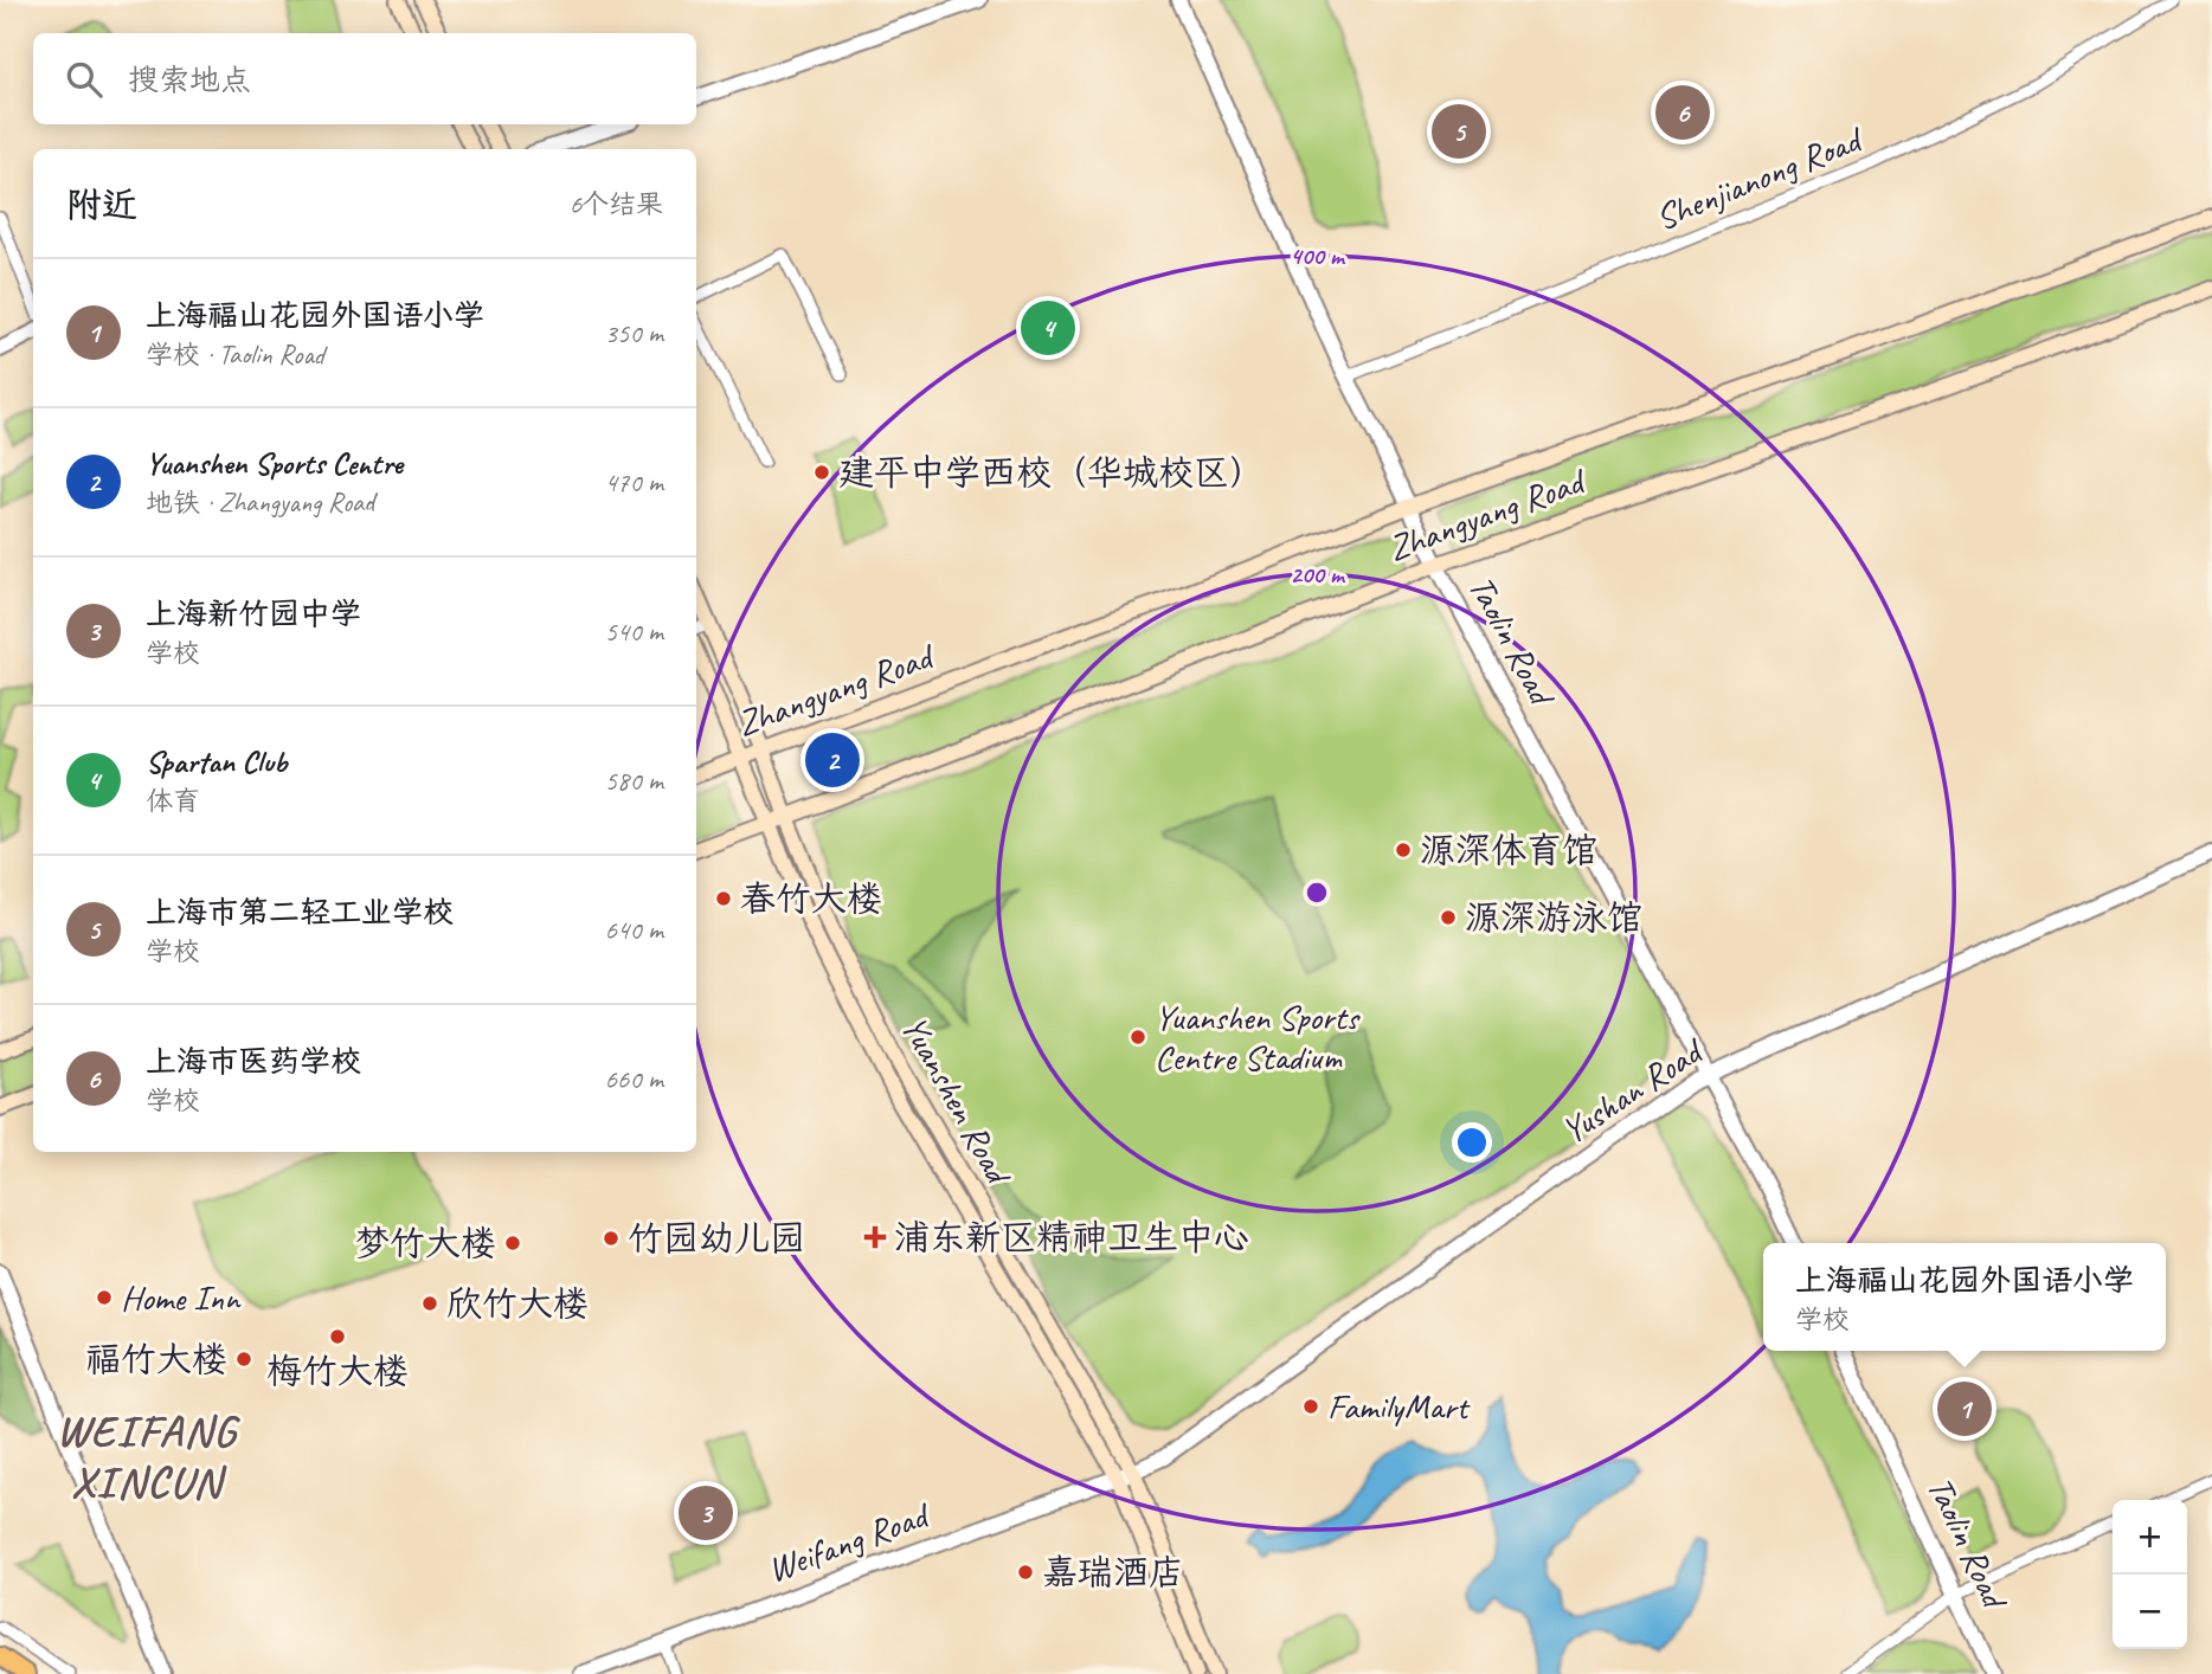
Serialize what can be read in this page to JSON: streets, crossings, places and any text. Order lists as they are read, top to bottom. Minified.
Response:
{"streets":{"main road":["Zhangyang Road","Yuanshen Road"],"street":["Shenjianong Road","Taolin Road","Yushan Road","Weifang Road"]},"crossings":[["Shenjianong Road","Taolin Road"],["Zhangyang Road","Taolin Road"],["Zhangyang Road","Yuanshen Road"],["Taolin Road","Yushan Road"],["Yushan Road","Yuanshen Road"],["Yushan Road","Weifang Road"],["Yuanshen Road","Weifang Road"]],"districts":["WEIFANG XINCUN"],"places":{"other":["建平中学西校（华城校区）","源深体育馆","春竹大楼","源深游泳馆","Yuanshen Sports Centre Stadium","竹园幼儿园","梦竹大楼","Home Inn","欣竹大楼","梅竹大楼","福竹大楼","FamilyMart","嘉瑞酒店"],"health":["浦东新区精神卫生中心"]},"page":{"search":"搜索地点","pins":["6","5","4","2","1","3"],"heading":["附近","6个结果"],"list":[{"mark":"1","name":"上海福山花园外国语小学","note":"学校 · Taolin Road","value":"350 m"},{"mark":"2","name":"Yuanshen Sports Centre","note":"地铁 · Zhangyang Road","value":"470 m"},{"mark":"3","name":"上海新竹园中学","note":"学校","value":"540 m"},{"mark":"4","name":"Spartan Club","note":"体育","value":"580 m"},{"mark":"5","name":"上海市第二轻工业学校","note":"学校","value":"640 m"},{"mark":"6","name":"上海市医药学校","note":"学校","value":"660 m"}],"popup":["上海福山花园外国语小学","学校"],"map_buttons":["+","−"]},"rings":["400 m","200 m"]}
